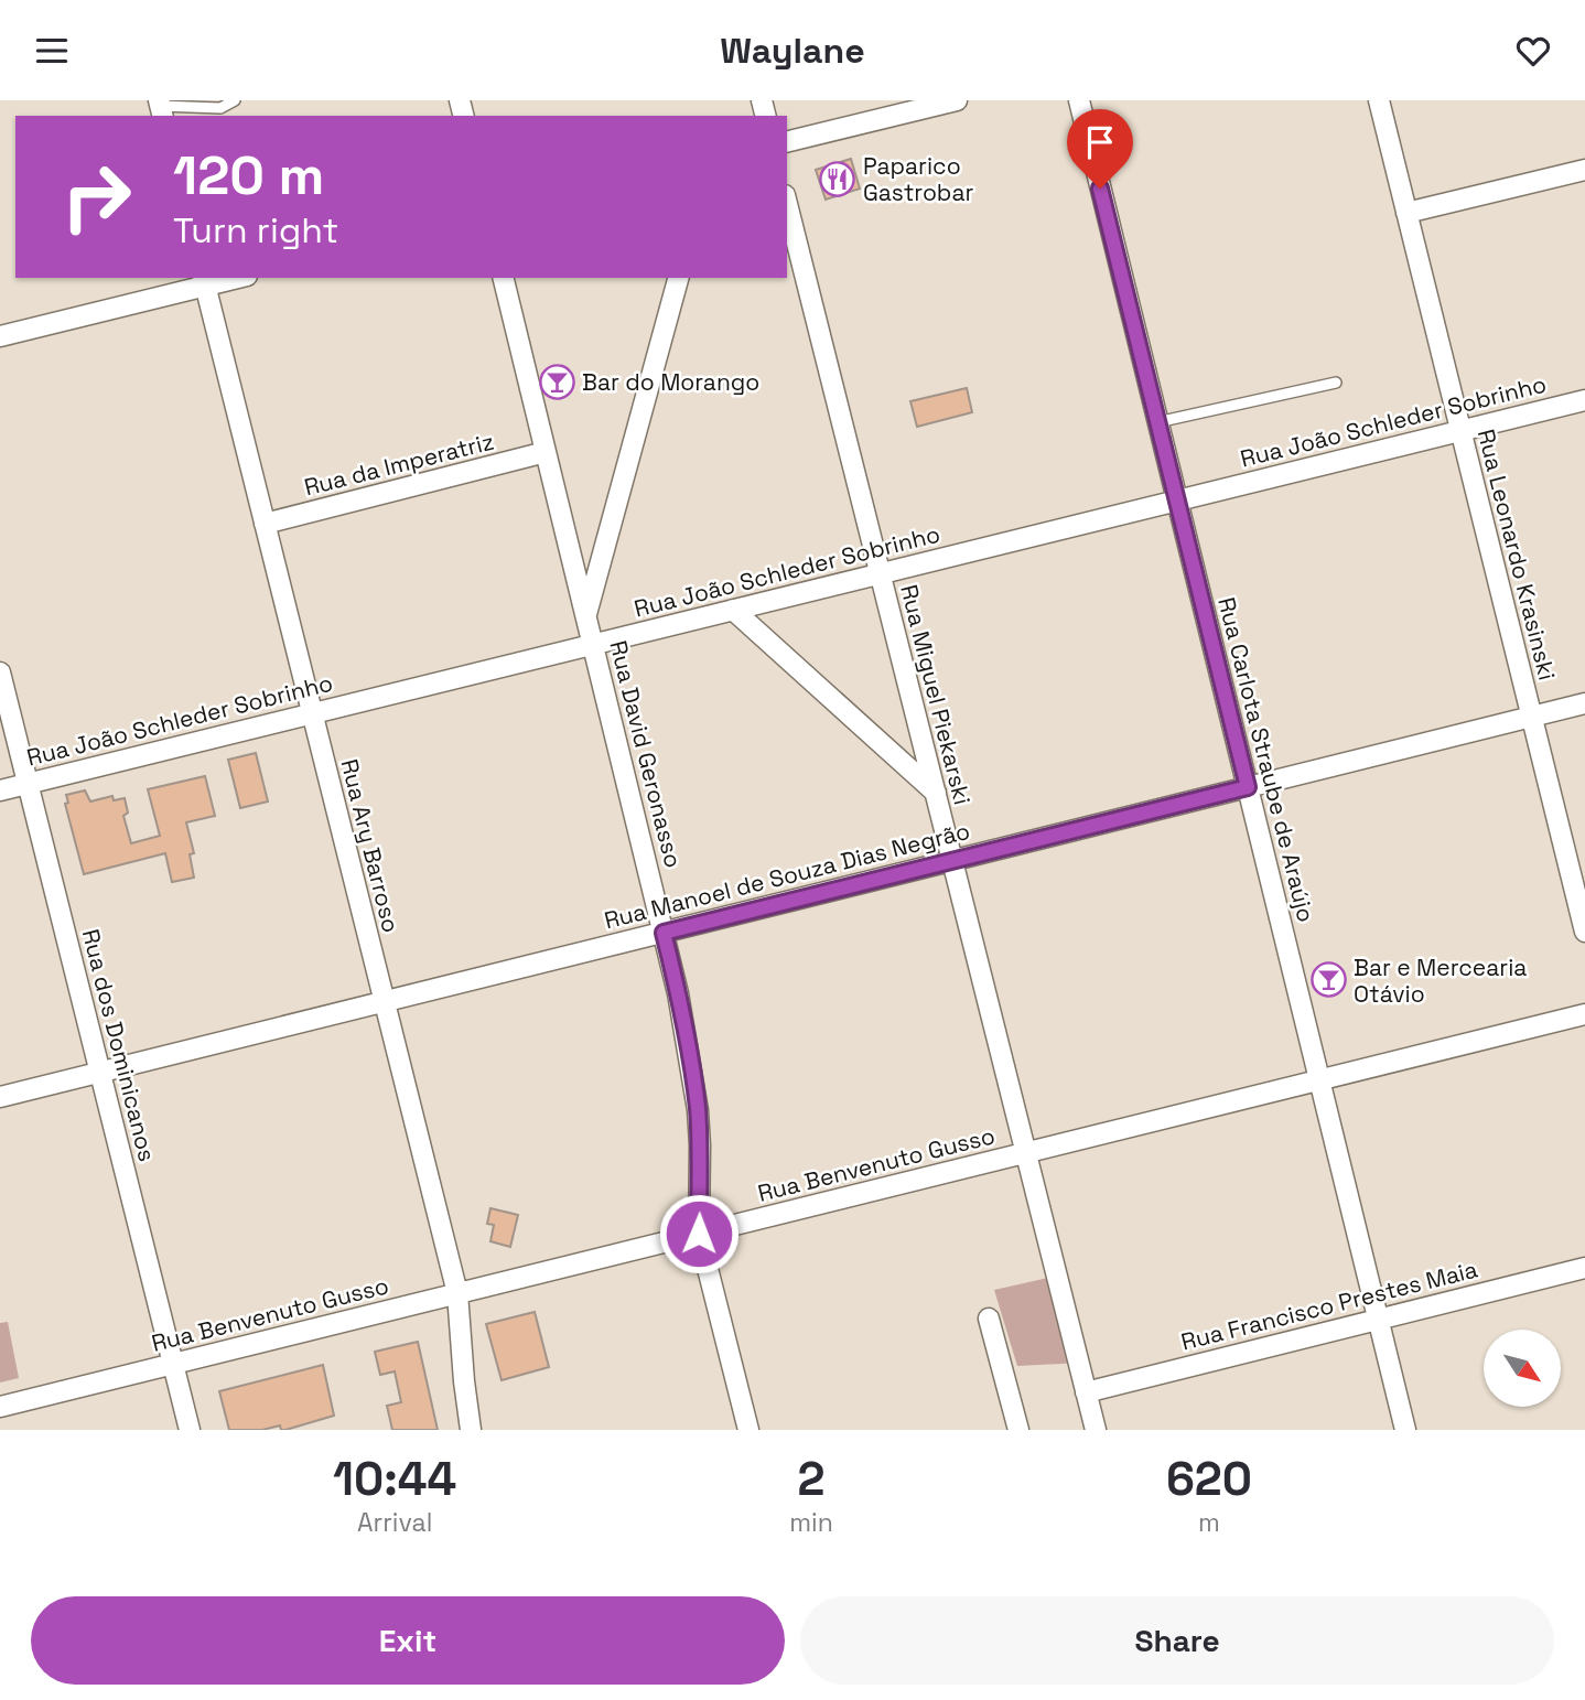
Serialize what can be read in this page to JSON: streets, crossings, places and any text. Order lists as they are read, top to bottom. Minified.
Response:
{"streets":{"street":["Rua João Schleder Sobrinho","Rua da Imperatriz","Rua Leonardo Krasinski","Rua Miguel Piekarski","Rua David Geronasso","Rua Carlota Straube de Araújo","Rua Ary Barroso","Rua Manoel de Souza Dias Negrão","Rua dos Dominicanos","Rua Benvenuto Gusso","Rua Francisco Prestes Maia"]},"crossings":[["Rua João Schleder Sobrinho","Rua Leonardo Krasinski"],["Rua João Schleder Sobrinho","Rua Miguel Piekarski"],["Rua João Schleder Sobrinho","Rua David Geronasso"],["Rua João Schleder Sobrinho","Rua Carlota Straube de Araújo"],["Rua João Schleder Sobrinho","Rua Ary Barroso"],["Rua João Schleder Sobrinho","Rua dos Dominicanos"],["Rua da Imperatriz","Rua David Geronasso"],["Rua da Imperatriz","Rua Ary Barroso"],["Rua Leonardo Krasinski","Rua Manoel de Souza Dias Negrão"],["Rua Miguel Piekarski","Rua Manoel de Souza Dias Negrão"],["Rua Miguel Piekarski","Rua Benvenuto Gusso"],["Rua Miguel Piekarski","Rua Francisco Prestes Maia"],["Rua David Geronasso","Rua Manoel de Souza Dias Negrão"],["Rua David Geronasso","Rua Benvenuto Gusso"],["Rua Carlota Straube de Araújo","Rua Manoel de Souza Dias Negrão"],["Rua Carlota Straube de Araújo","Rua Benvenuto Gusso"],["Rua Carlota Straube de Araújo","Rua Francisco Prestes Maia"],["Rua Ary Barroso","Rua Manoel de Souza Dias Negrão"],["Rua Ary Barroso","Rua Benvenuto Gusso"],["Rua Manoel de Souza Dias Negrão","Rua dos Dominicanos"],["Rua dos Dominicanos","Rua Benvenuto Gusso"]],"places":{"restaurant":["Paparico Gastrobar"],"bar":["Bar do Morango","Bar e Mercearia Otávio"]},"north":"bottom right","page":{"header":"Waylane","turn":["120 m","Turn right"],"eta":["10:44","Arrival","2","min","620","m"],"buttons":["Exit","Share"]}}
